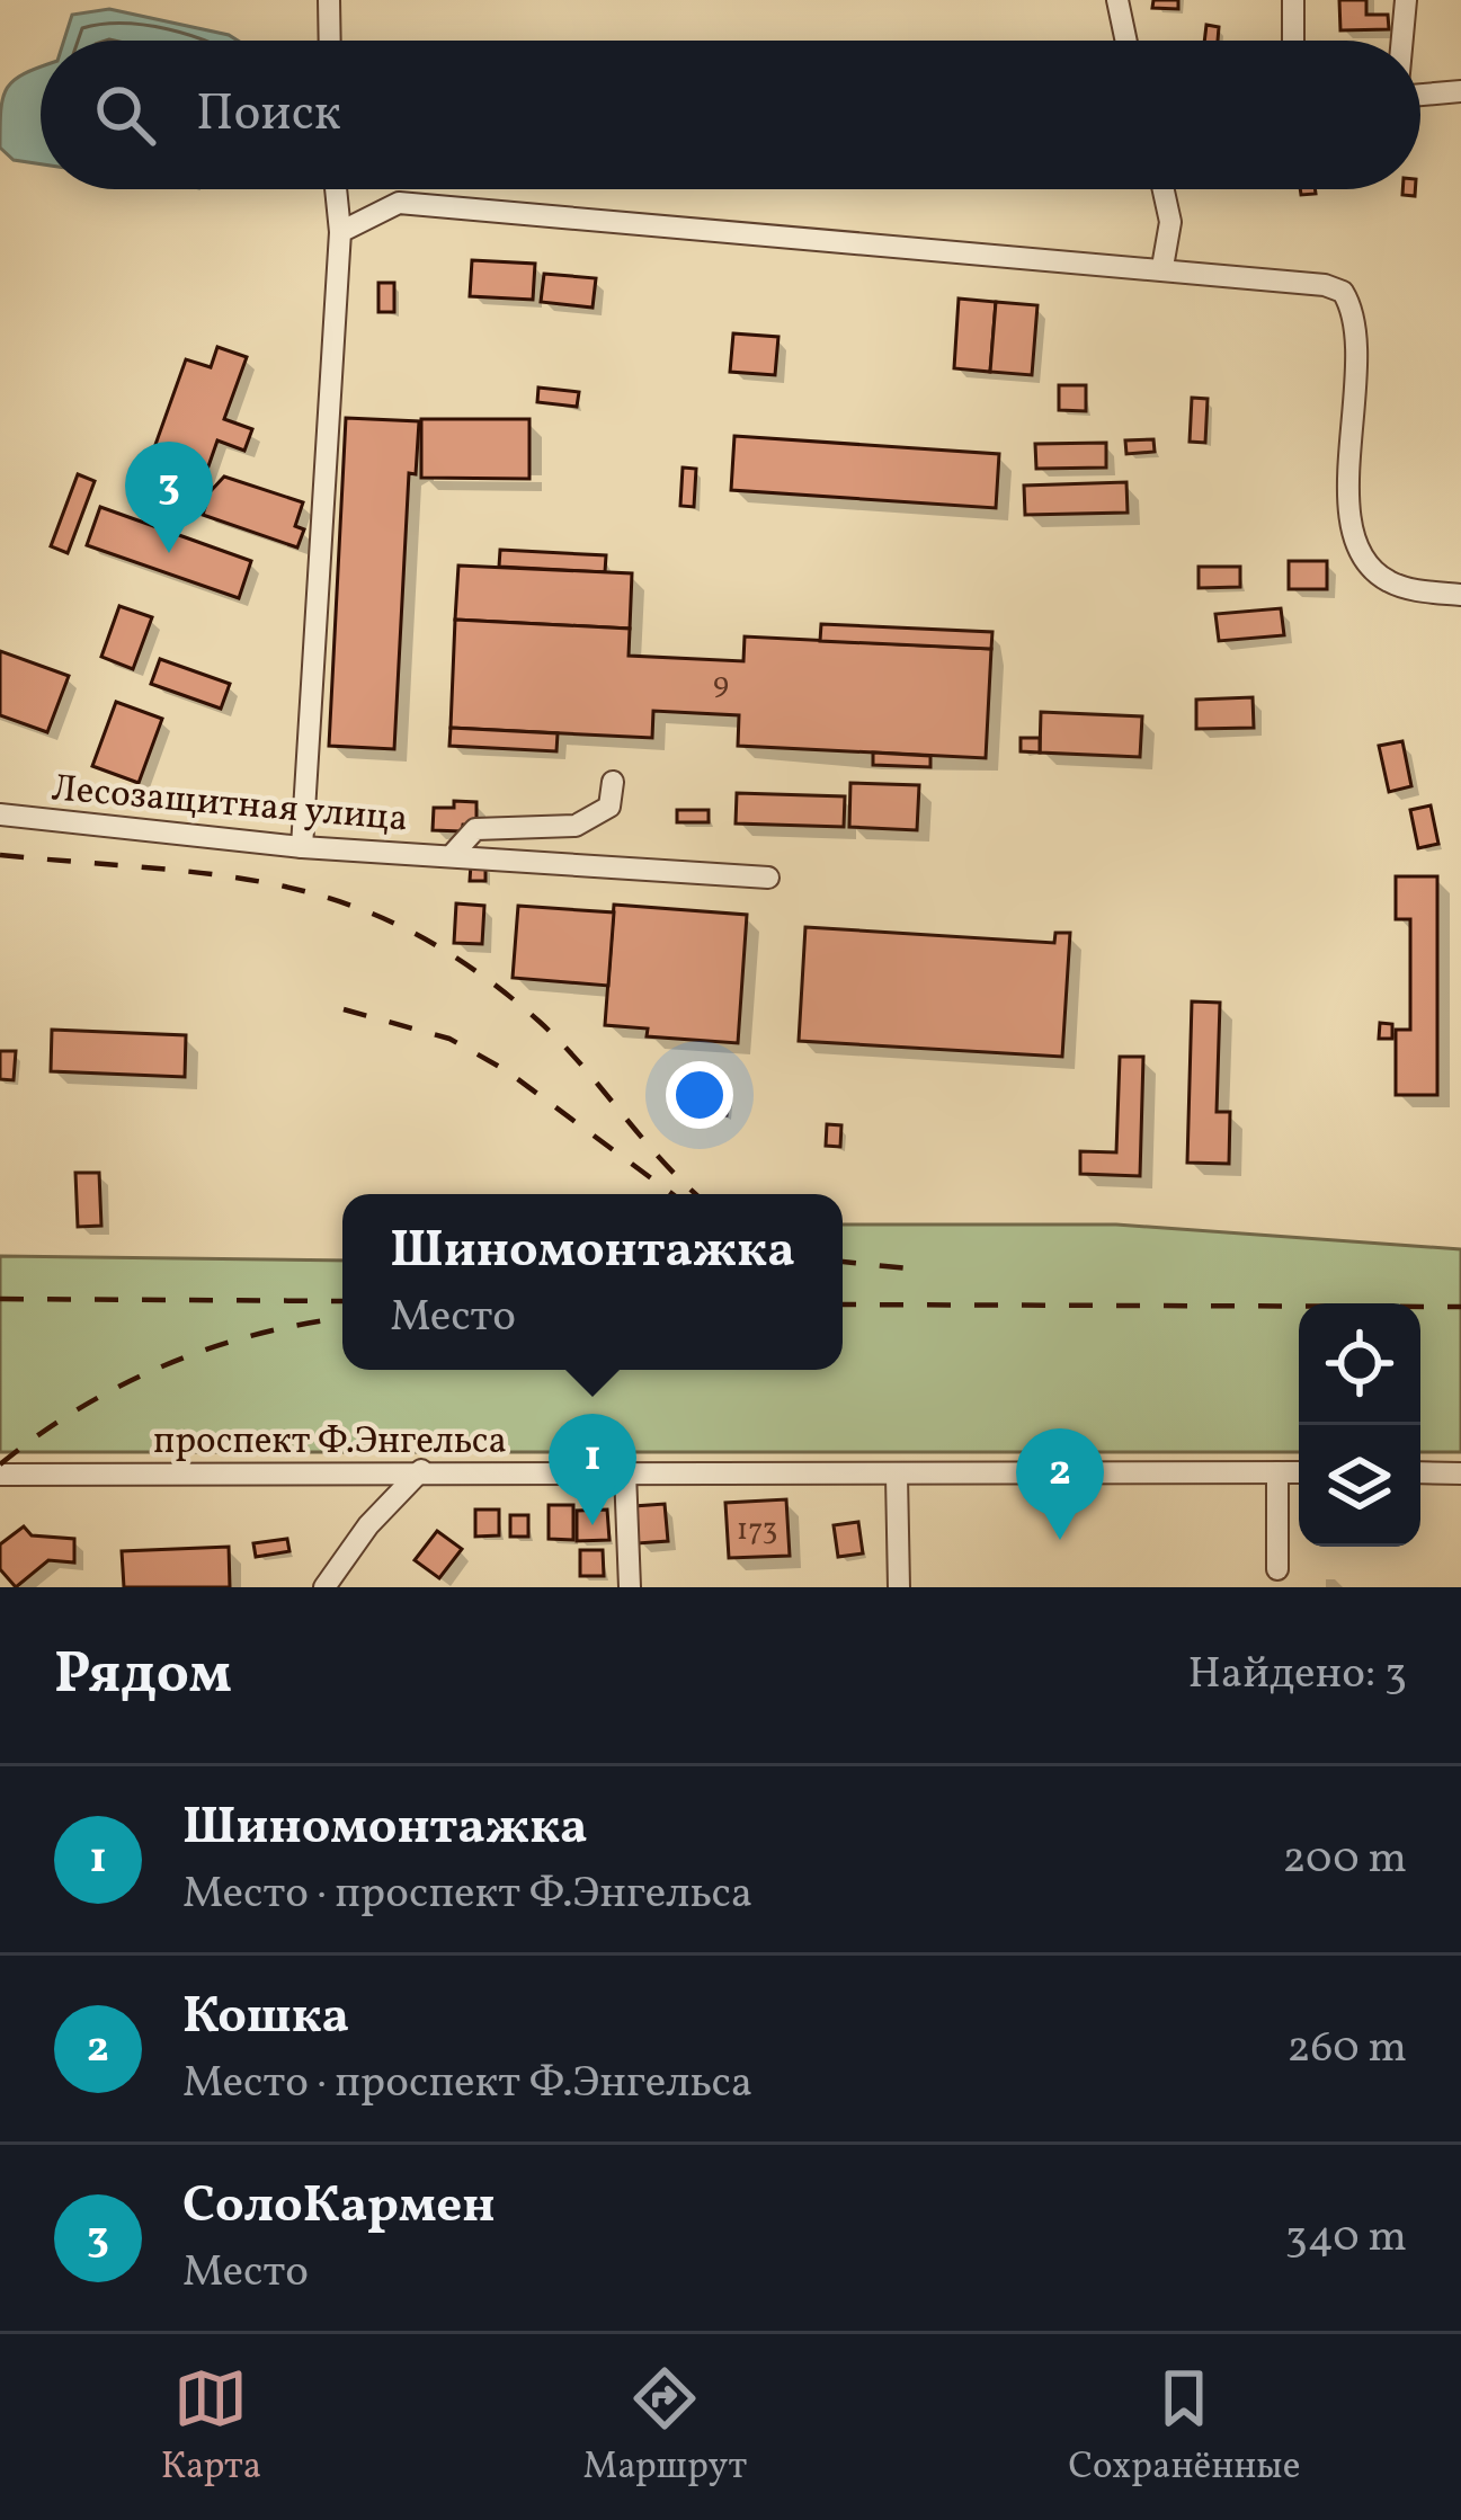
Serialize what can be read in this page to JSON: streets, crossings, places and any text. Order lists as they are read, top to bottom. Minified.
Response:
{"streets":{"street":["Лесозащитная улица","проспект Ф.Энгельса"]},"house_numbers":["9","173"],"page":{"search":"Поиск","pins":["3","1","2"],"popup":["Шиномонтажка","Место"],"heading":["Рядом","Найдено: 3"],"list":[{"mark":"1","name":"Шиномонтажка","note":"Место · проспект Ф.Энгельса","value":"200 m"},{"mark":"2","name":"Кошка","note":"Место · проспект Ф.Энгельса","value":"260 m"},{"mark":"3","name":"СолоКармен","note":"Место","value":"340 m"}],"nav":["Карта","Маршрут","Сохранённые"]}}
